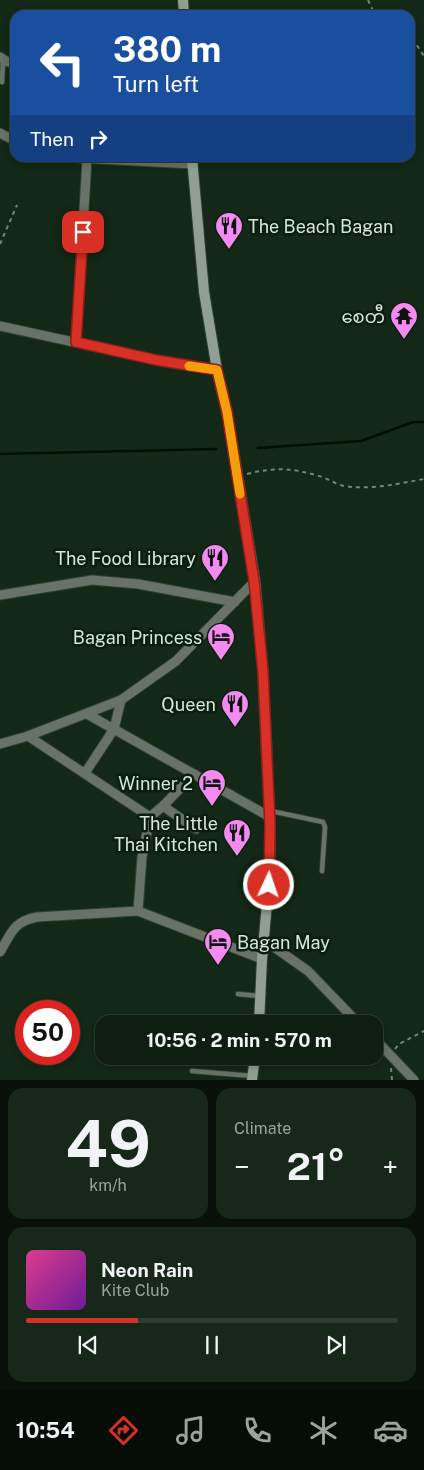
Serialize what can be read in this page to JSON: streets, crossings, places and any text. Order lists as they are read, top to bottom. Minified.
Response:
{"places":{"restaurant":["The Beach Bagan","The Food Library","Queen","The Little Thai Kitchen"],"temple":["စေတီ"],"hotel":["Bagan Princess","Winner 2","Bagan May"]},"page":{"turn":["380 m","Turn left"],"then":"Then","limit":"50","trip":"10:56 · 2 min · 570 m","tile":[["49","km/h"],"Climate"],"heat":["−","21°","+"],"song":["Neon Rain","Kite Club"],"tabs":"10:54"}}
